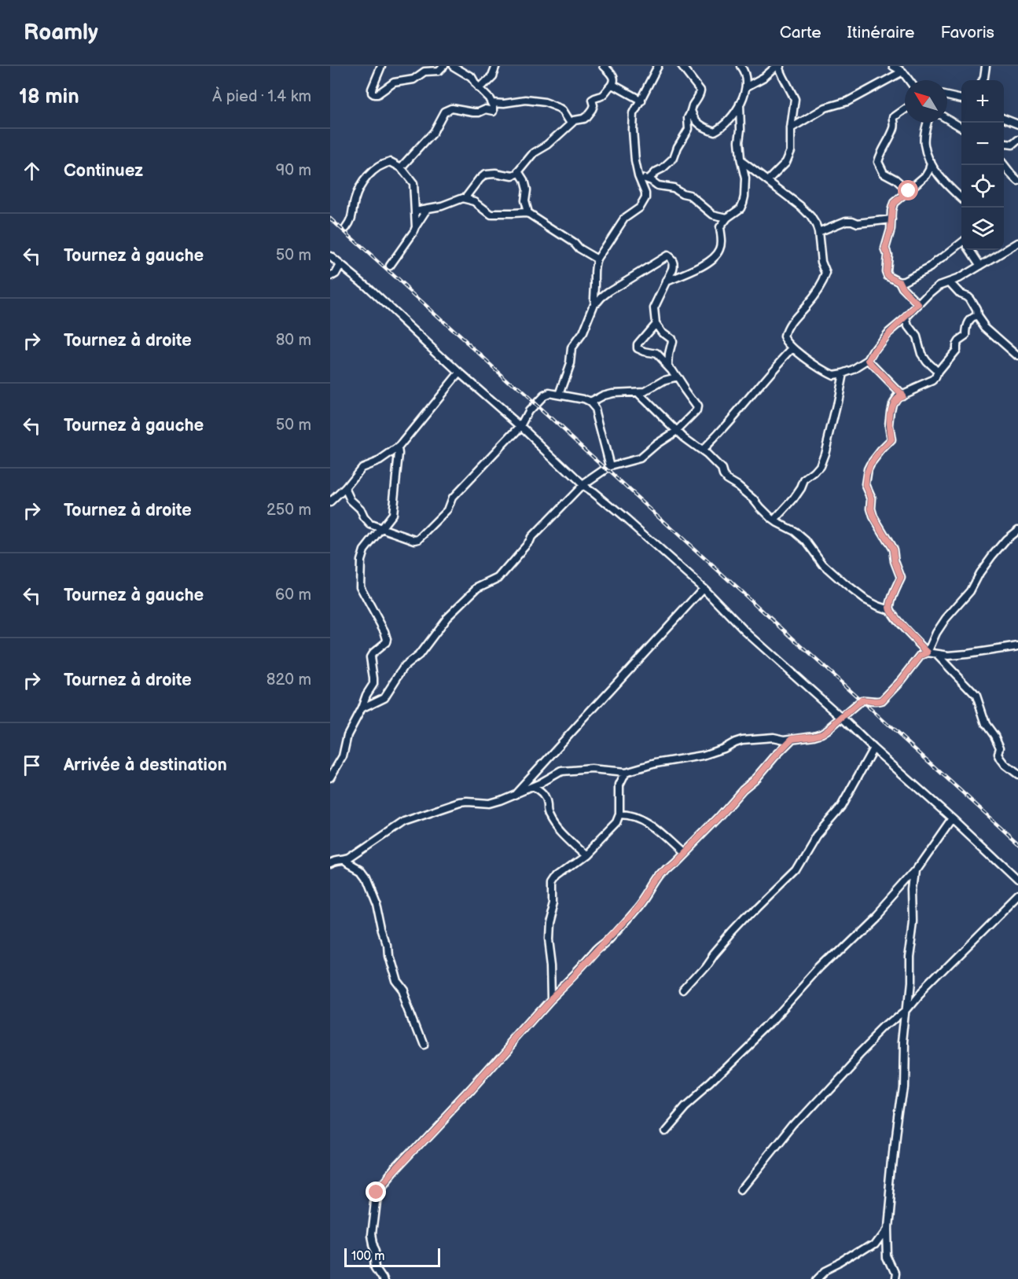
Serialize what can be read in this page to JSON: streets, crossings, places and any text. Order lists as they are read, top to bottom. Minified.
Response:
{"scale_bar":"100 m","north":"top left","page":{"header":"Roamly","nav":["Carte","Itinéraire","Favoris"],"heading":["18 min","À pied · 1.4 km"],"map_buttons":["+","−"],"list":[["Continuez","90 m"],["Tournez à gauche","50 m"],["Tournez à droite","80 m"],["Tournez à gauche","50 m"],["Tournez à droite","250 m"],["Tournez à gauche","60 m"],["Tournez à droite","820 m"],"Arrivée à destination"],"scale":"100 m"}}
